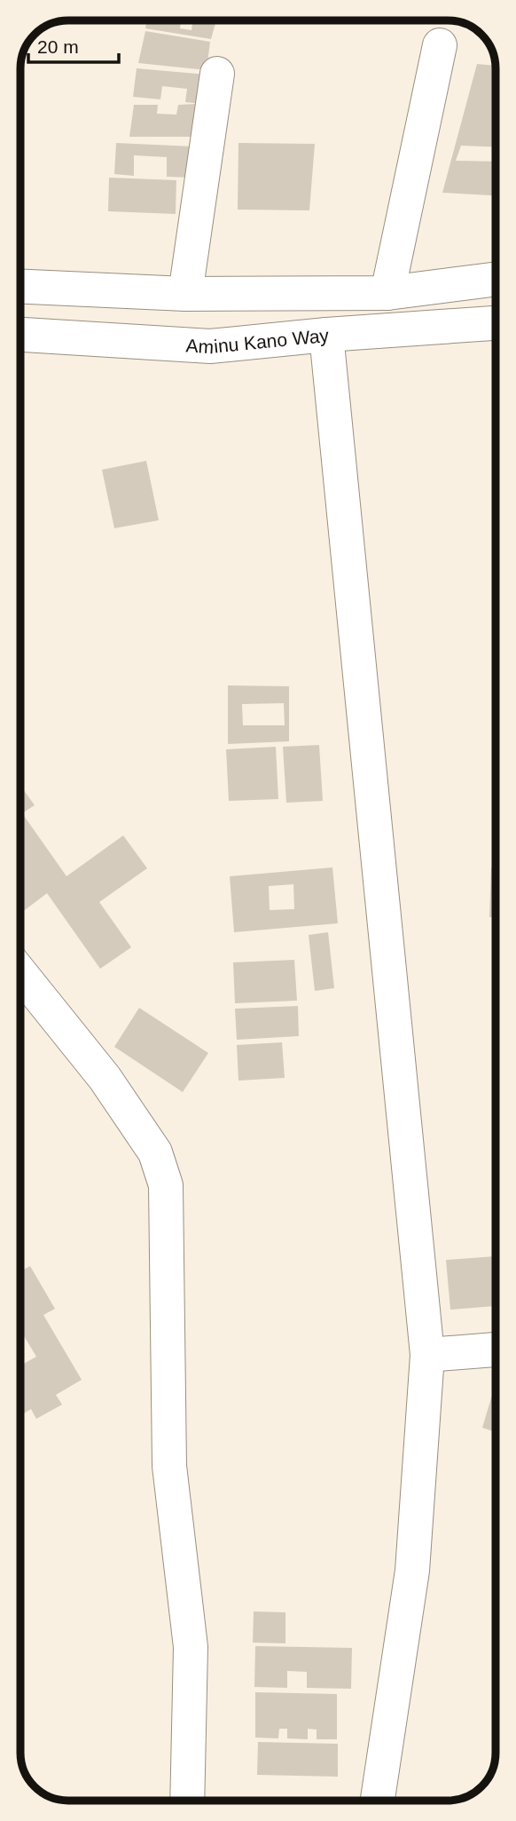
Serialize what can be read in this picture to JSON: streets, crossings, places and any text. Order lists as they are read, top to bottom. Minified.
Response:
{"streets":{"street":["Aminu Kano Way"]},"scale_bar":"20 m"}
